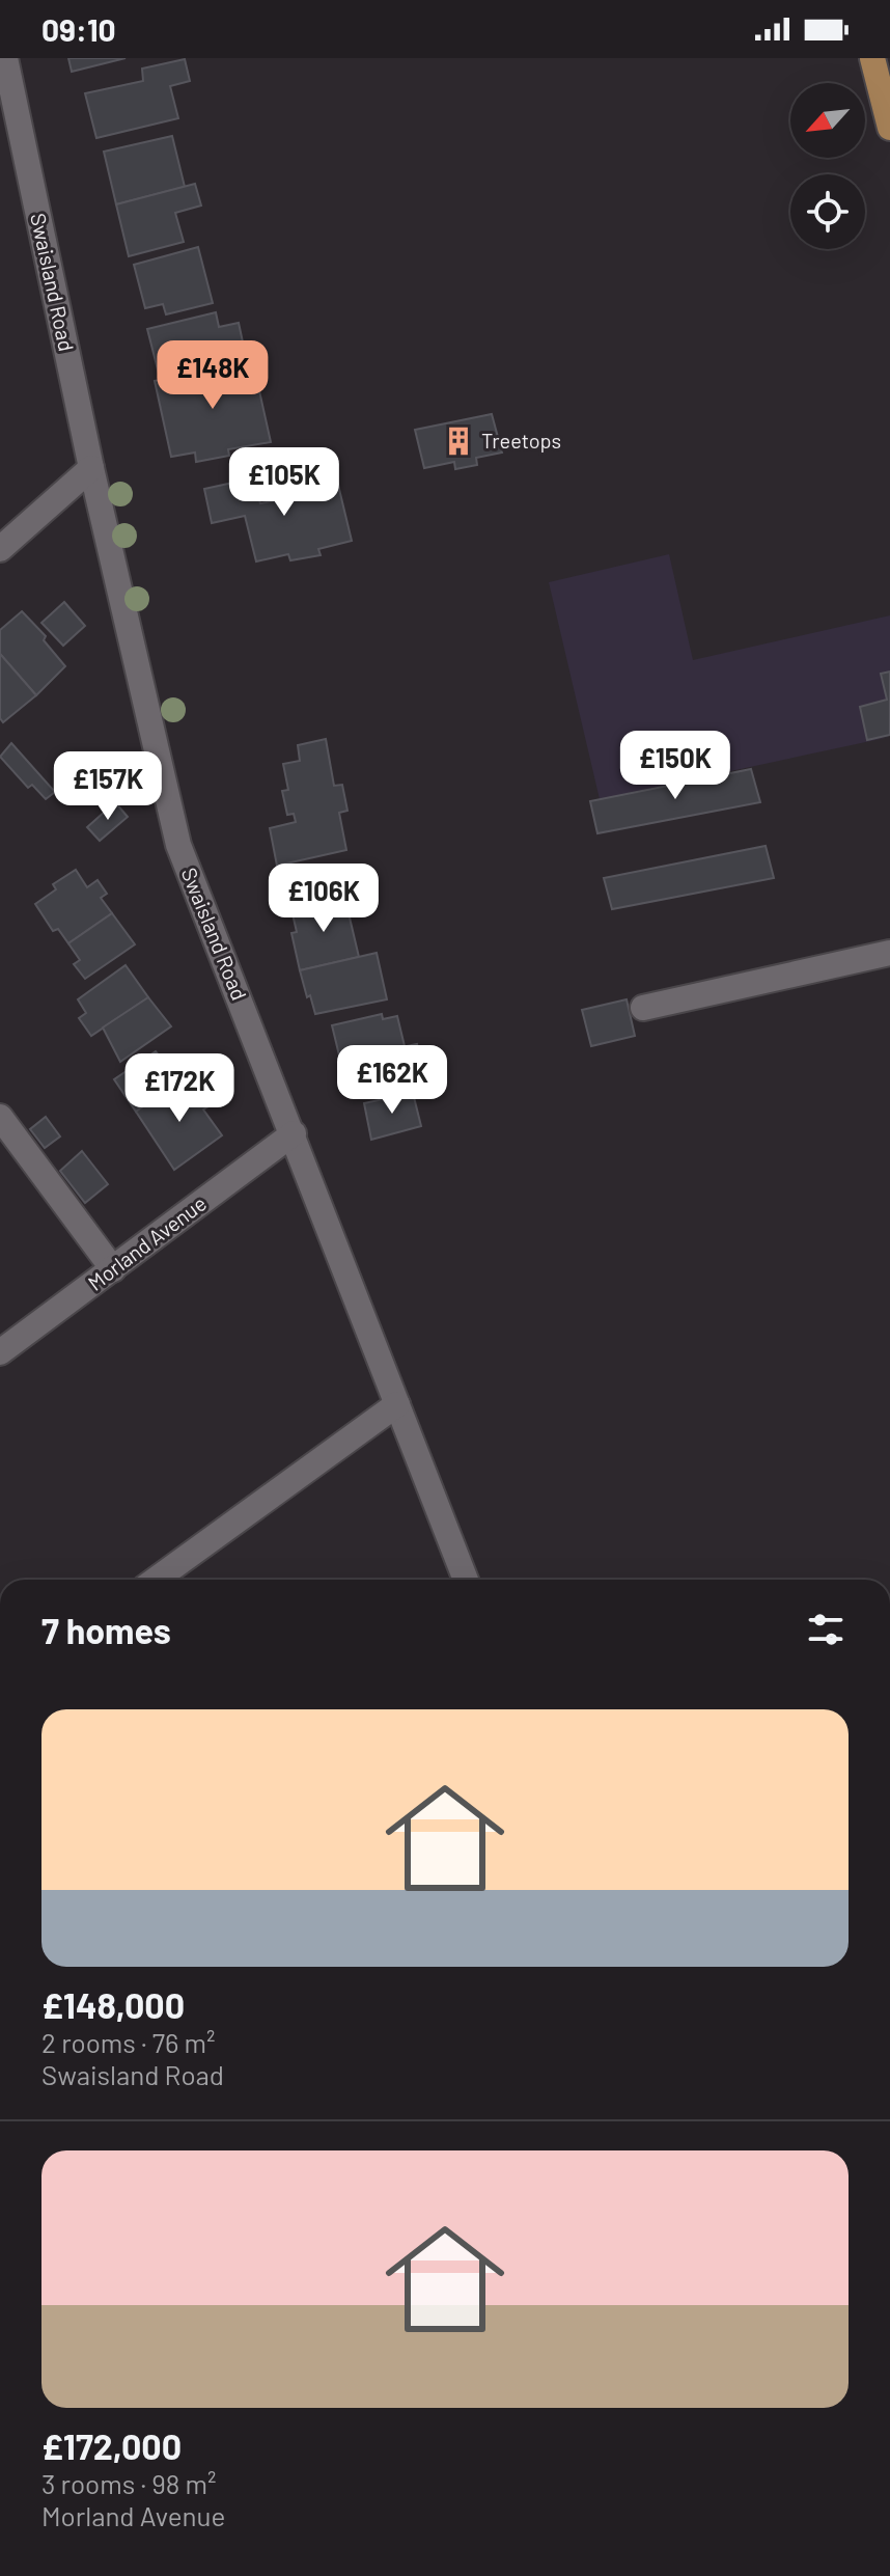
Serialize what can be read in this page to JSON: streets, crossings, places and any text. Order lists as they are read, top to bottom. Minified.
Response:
{"streets":{"street":["Swaisland Road","Morland Avenue"]},"crossings":[["Swaisland Road","Morland Avenue"]],"places":{"building":["Treetops"]},"north":"bottom left","page":{"status":"09:10","price":["£148K","£105K","£150K","£157K","£106K","£162K","£172K"],"heading":"7 homes","list":[{"name":"£148,000","note":"2 rooms · 76 m² · Swaisland Road"},{"name":"£172,000","note":"3 rooms · 98 m² · Morland Avenue"}]}}
